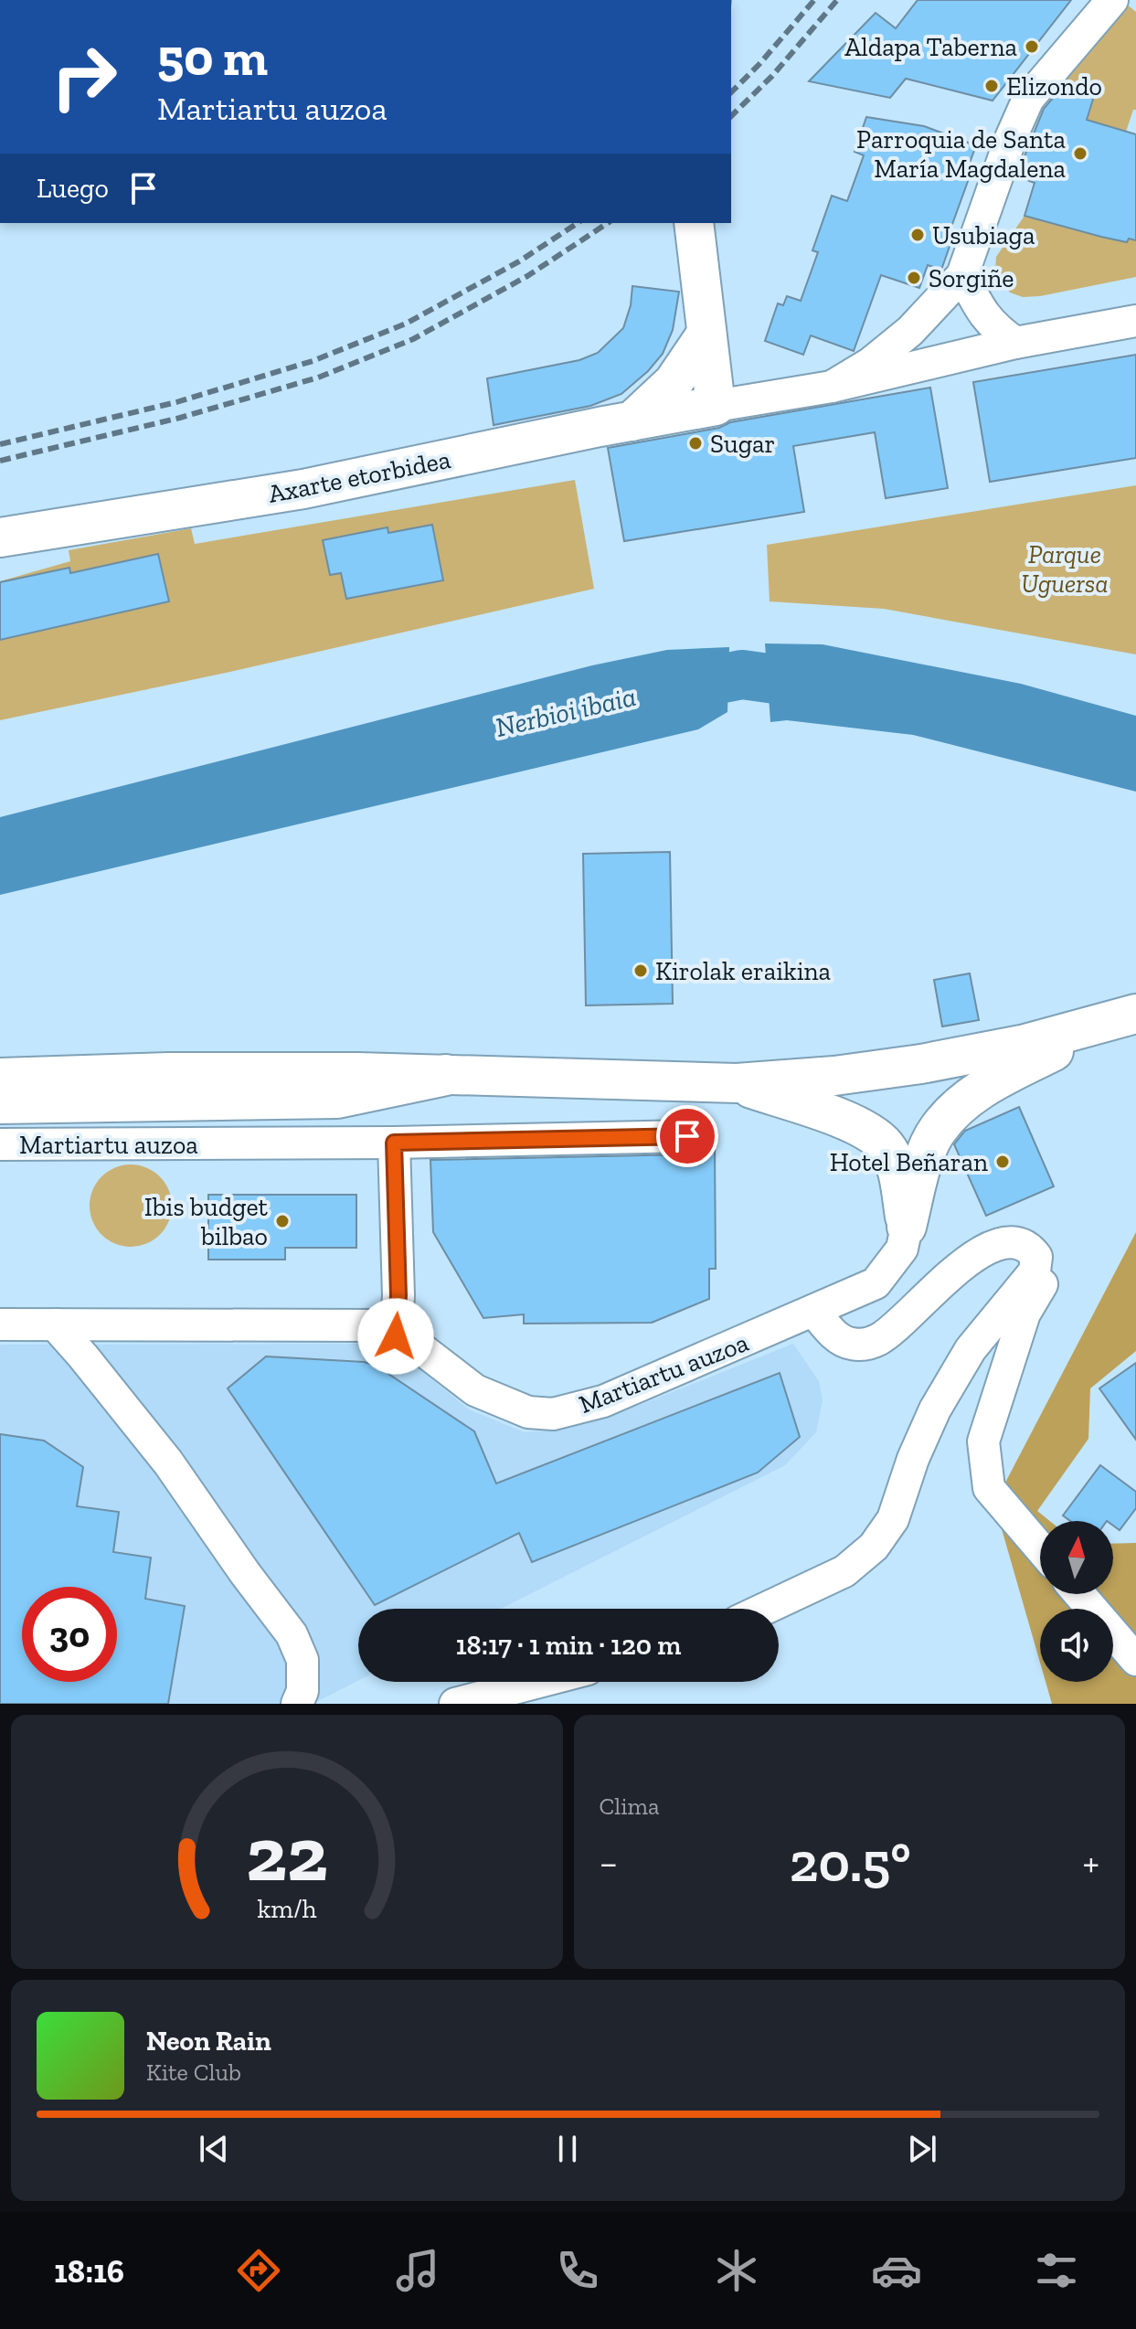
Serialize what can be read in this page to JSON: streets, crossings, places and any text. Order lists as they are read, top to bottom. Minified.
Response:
{"streets":{"main road":["Axarte etorbidea"],"street":["Martiartu auzoa"]},"water":["Nerbioi ibaia"],"parks":["Parque Uguersa"],"places":["Aldapa Taberna","Elizondo","Parroquia de Santa María Magdalena","Usubiaga","Sorgiñe","Sugar","Kirolak eraikina","Hotel Beñaran","Ibis budget bilbao"],"north":"top","page":{"turn":["50 m","Martiartu auzoa"],"then":"Luego","limit":"30","trip":"18:17 · 1 min · 120 m","tile":"Clima","heat":["−","20.5°","+"],"song":["Neon Rain","Kite Club"],"tabs":"18:16","gauge":["22","km/h"]}}
